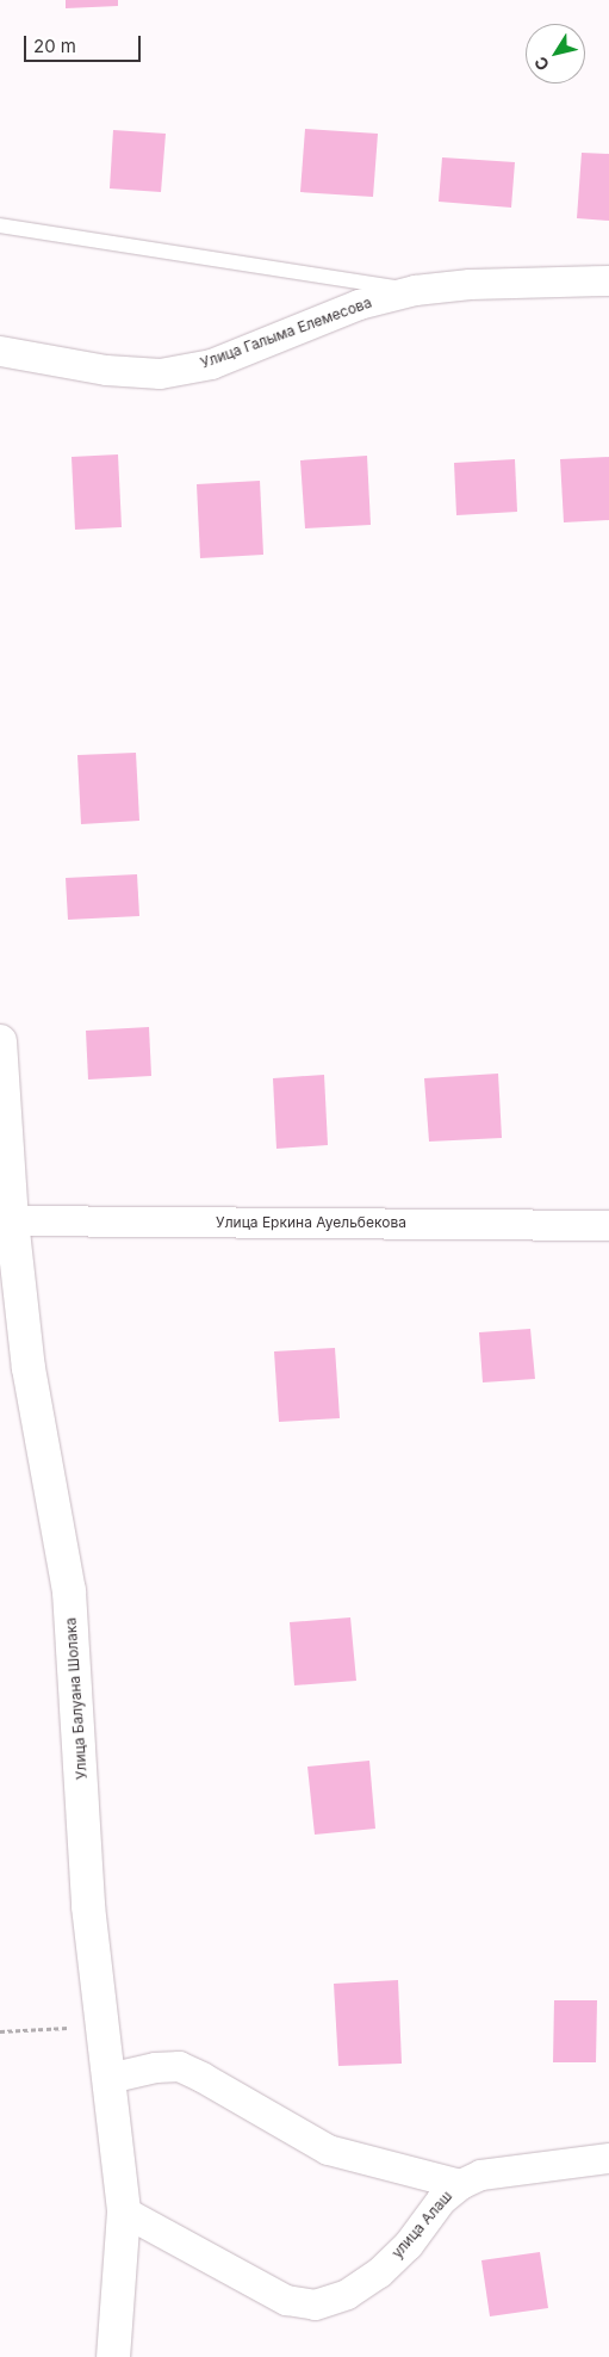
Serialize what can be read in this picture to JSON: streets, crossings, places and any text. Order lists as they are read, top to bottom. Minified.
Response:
{"streets":{"street":["Улица Галыма Елемесова","Улица Еркина Ауельбекова","Улица Балуана Шолака","улица Алаш"]},"crossings":[["Улица Еркина Ауельбекова","Улица Балуана Шолака"],["Улица Балуана Шолака","улица Алаш"]],"scale_bar":"20 m","north":"bottom left"}
